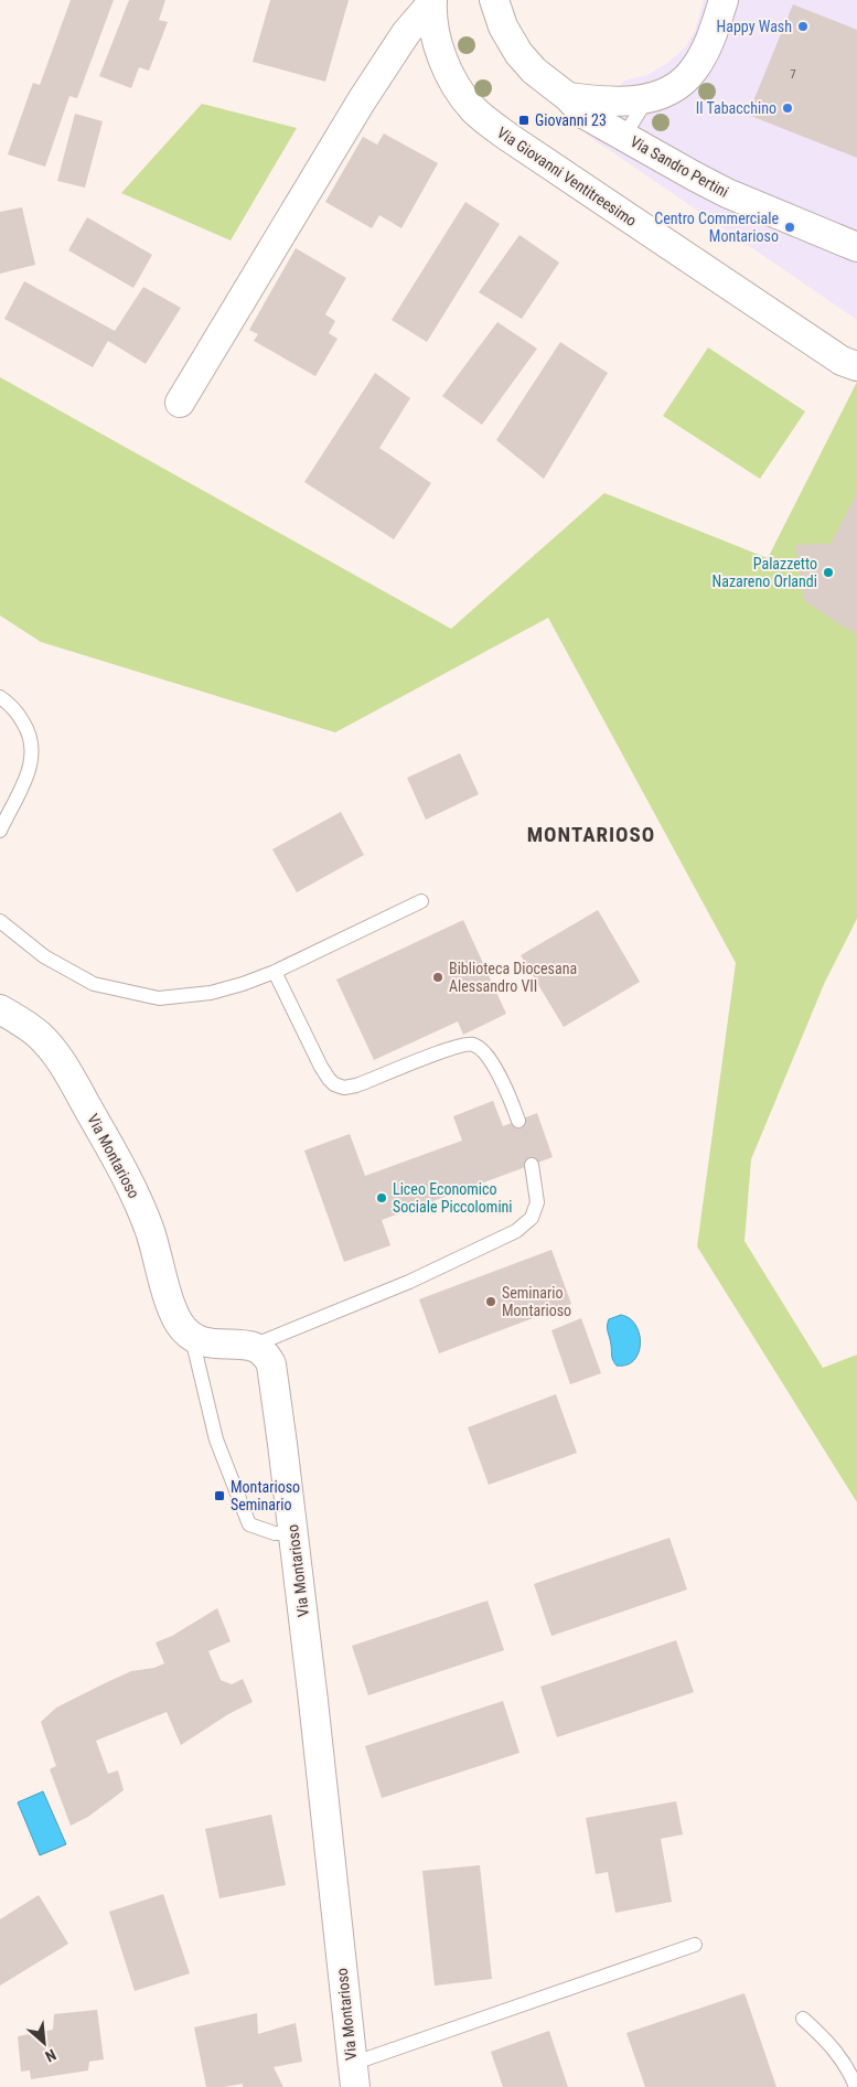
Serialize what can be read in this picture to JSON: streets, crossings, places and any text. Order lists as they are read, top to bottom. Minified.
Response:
{"streets":{"street":["Via Sandro Pertini","Via Giovanni Ventitreesimo","Via Montarioso"]},"districts":["MONTARIOSO"],"places":{"other":["Happy Wash","Il Tabacchino","Centro Commerciale Montarioso","Palazzetto Nazareno Orlandi","Biblioteca Diocesana Alessandro VII","Liceo Economico Sociale Piccolomini","Seminario Montarioso"],"transit":["Giovanni 23","Montarioso Seminario"]},"house_numbers":["7"],"north":"bottom right"}
